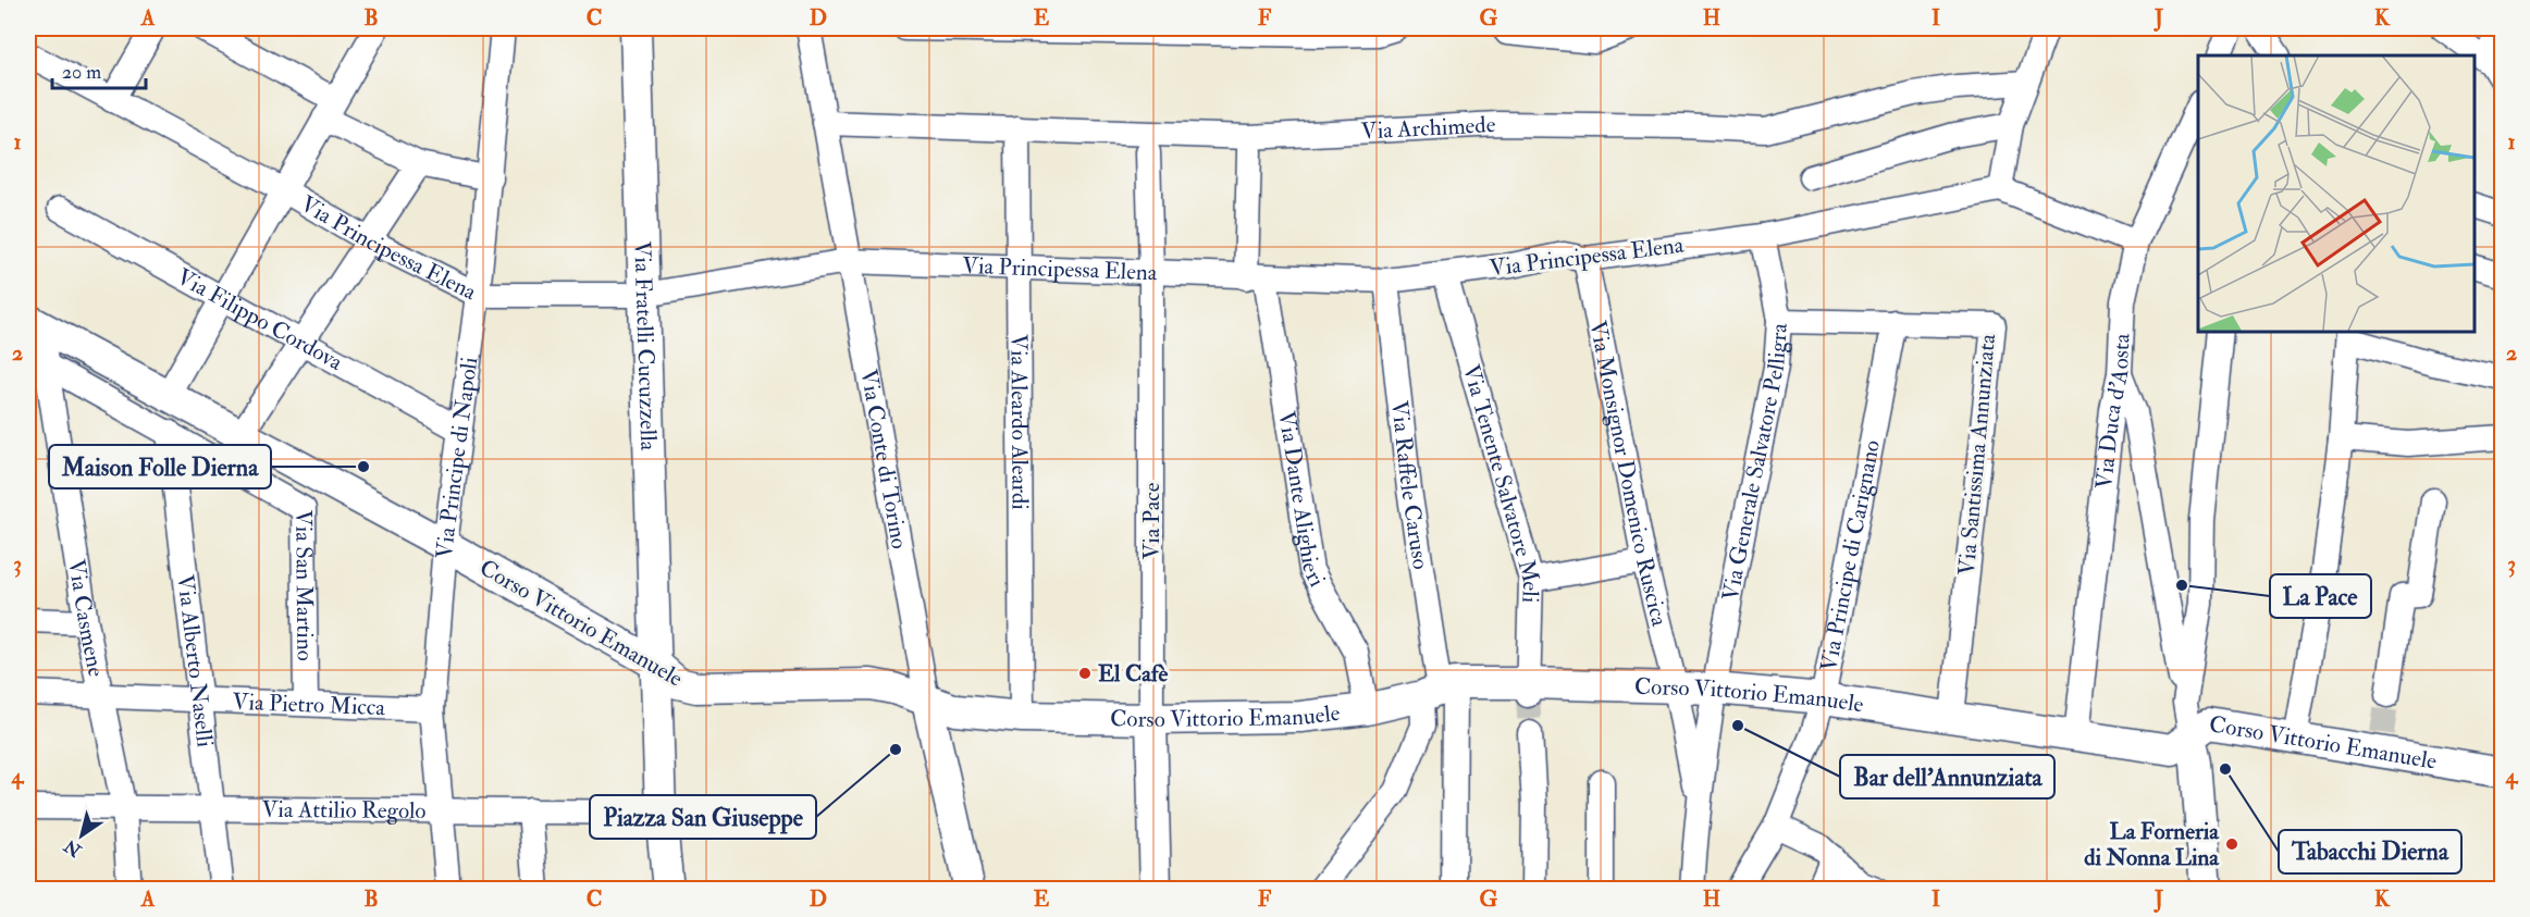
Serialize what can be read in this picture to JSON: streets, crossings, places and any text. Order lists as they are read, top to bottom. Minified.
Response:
{"streets":{"street":["Via Archimede","Via Principessa Elena","Via Filippo Cordova","Via Fratelli Cucuzzella","Via Duca d'Aosta","Via Aleardo Aleardi","Via Santissima Annunziata","Via Principe di Napoli","Via Conte di Torino","Via Generale Salvatore Pelligra","Via Monsignor Domenico Ruscica","Via Tenente Salvatore Meli","Via Raffele Caruso","Via Dante Alighieri","Via Pace","Via Principe di Carignano","Via San Martino","Via Casmene","Corso Vittorio Emanuele","Via Alberto Naselli","Via Pietro Micca","Via Attilio Regolo"]},"crossings":[["Via Archimede","Via Aleardo Aleardi"],["Via Archimede","Via Conte di Torino"],["Via Principessa Elena","Via Fratelli Cucuzzella"],["Via Principessa Elena","Via Aleardo Aleardi"],["Via Principessa Elena","Via Principe di Napoli"],["Via Principessa Elena","Via Conte di Torino"],["Via Principessa Elena","Via Generale Salvatore Pelligra"],["Via Principessa Elena","Via Monsignor Domenico Ruscica"],["Via Principessa Elena","Via Tenente Salvatore Meli"],["Via Principessa Elena","Via Raffele Caruso"],["Via Principessa Elena","Via Dante Alighieri"],["Via Principessa Elena","Via Pace"],["Via Filippo Cordova","Via Principe di Napoli"],["Via Fratelli Cucuzzella","Corso Vittorio Emanuele"],["Via Fratelli Cucuzzella","Via Attilio Regolo"],["Via Duca d'Aosta","Corso Vittorio Emanuele"],["Via Aleardo Aleardi","Corso Vittorio Emanuele"],["Via Santissima Annunziata","Via Generale Salvatore Pelligra"],["Via Santissima Annunziata","Via Principe di Carignano"],["Via Santissima Annunziata","Corso Vittorio Emanuele"],["Via Principe di Napoli","Corso Vittorio Emanuele"],["Via Principe di Napoli","Via Pietro Micca"],["Via Principe di Napoli","Via Attilio Regolo"],["Via Conte di Torino","Corso Vittorio Emanuele"],["Via Generale Salvatore Pelligra","Via Monsignor Domenico Ruscica"],["Via Generale Salvatore Pelligra","Corso Vittorio Emanuele"],["Via Monsignor Domenico Ruscica","Corso Vittorio Emanuele"],["Via Tenente Salvatore Meli","Corso Vittorio Emanuele"],["Via Raffele Caruso","Corso Vittorio Emanuele"],["Via Dante Alighieri","Corso Vittorio Emanuele"],["Via Pace","Corso Vittorio Emanuele"],["Via Principe di Carignano","Corso Vittorio Emanuele"],["Via San Martino","Via Casmene"],["Via San Martino","Via Alberto Naselli"],["Via San Martino","Via Pietro Micca"],["Via Casmene","Via Pietro Micca"],["Via Casmene","Via Attilio Regolo"],["Via Alberto Naselli","Via Pietro Micca"],["Via Alberto Naselli","Via Attilio Regolo"]],"places":["Maison Folle Dierna","La Pace","El Cafè","Bar dell'Annunziata","Piazza San Giuseppe","Tabacchi Dierna","La Forneria di Nonna Lina"],"scale_bar":"20 m","north":"bottom left","grid":{"columns":["A","B","C","D","E","F","G","H","I","J","K"],"rows":["1","2","3","4"]}}
